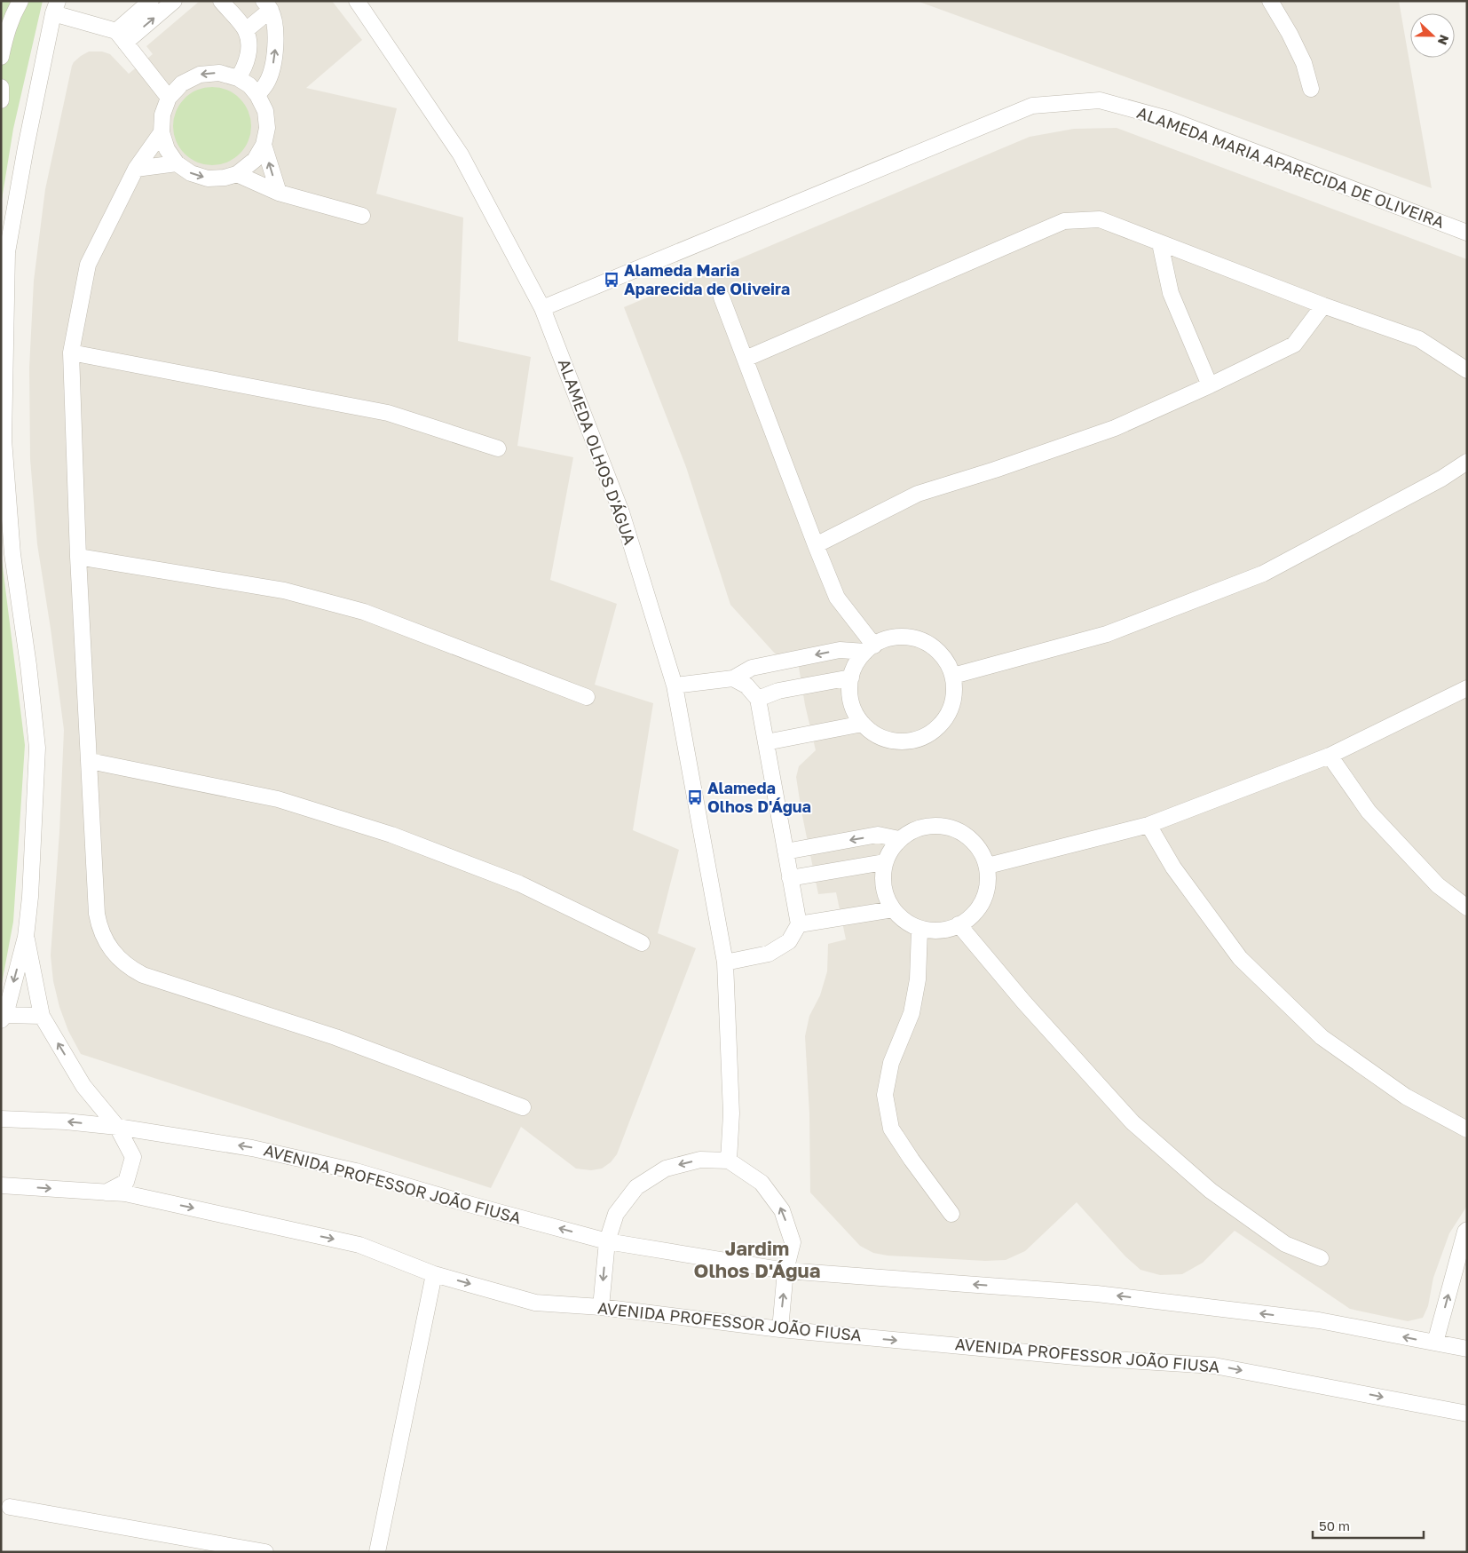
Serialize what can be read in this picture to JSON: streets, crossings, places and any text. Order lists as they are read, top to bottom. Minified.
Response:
{"streets":{"street":["ALAMEDA MARIA APARECIDA DE OLIVEIRA","ALAMEDA OLHOS D'ÁGUA","AVENIDA PROFESSOR JOÃO FIUSA"]},"crossings":[["ALAMEDA MARIA APARECIDA DE OLIVEIRA","ALAMEDA OLHOS D'ÁGUA"]],"districts":["Jardim Olhos D'Água"],"places":{"bus stop":["Alameda Maria Aparecida de Oliveira","Alameda Olhos D'Água"]},"scale_bar":"50 m","north":"right"}
